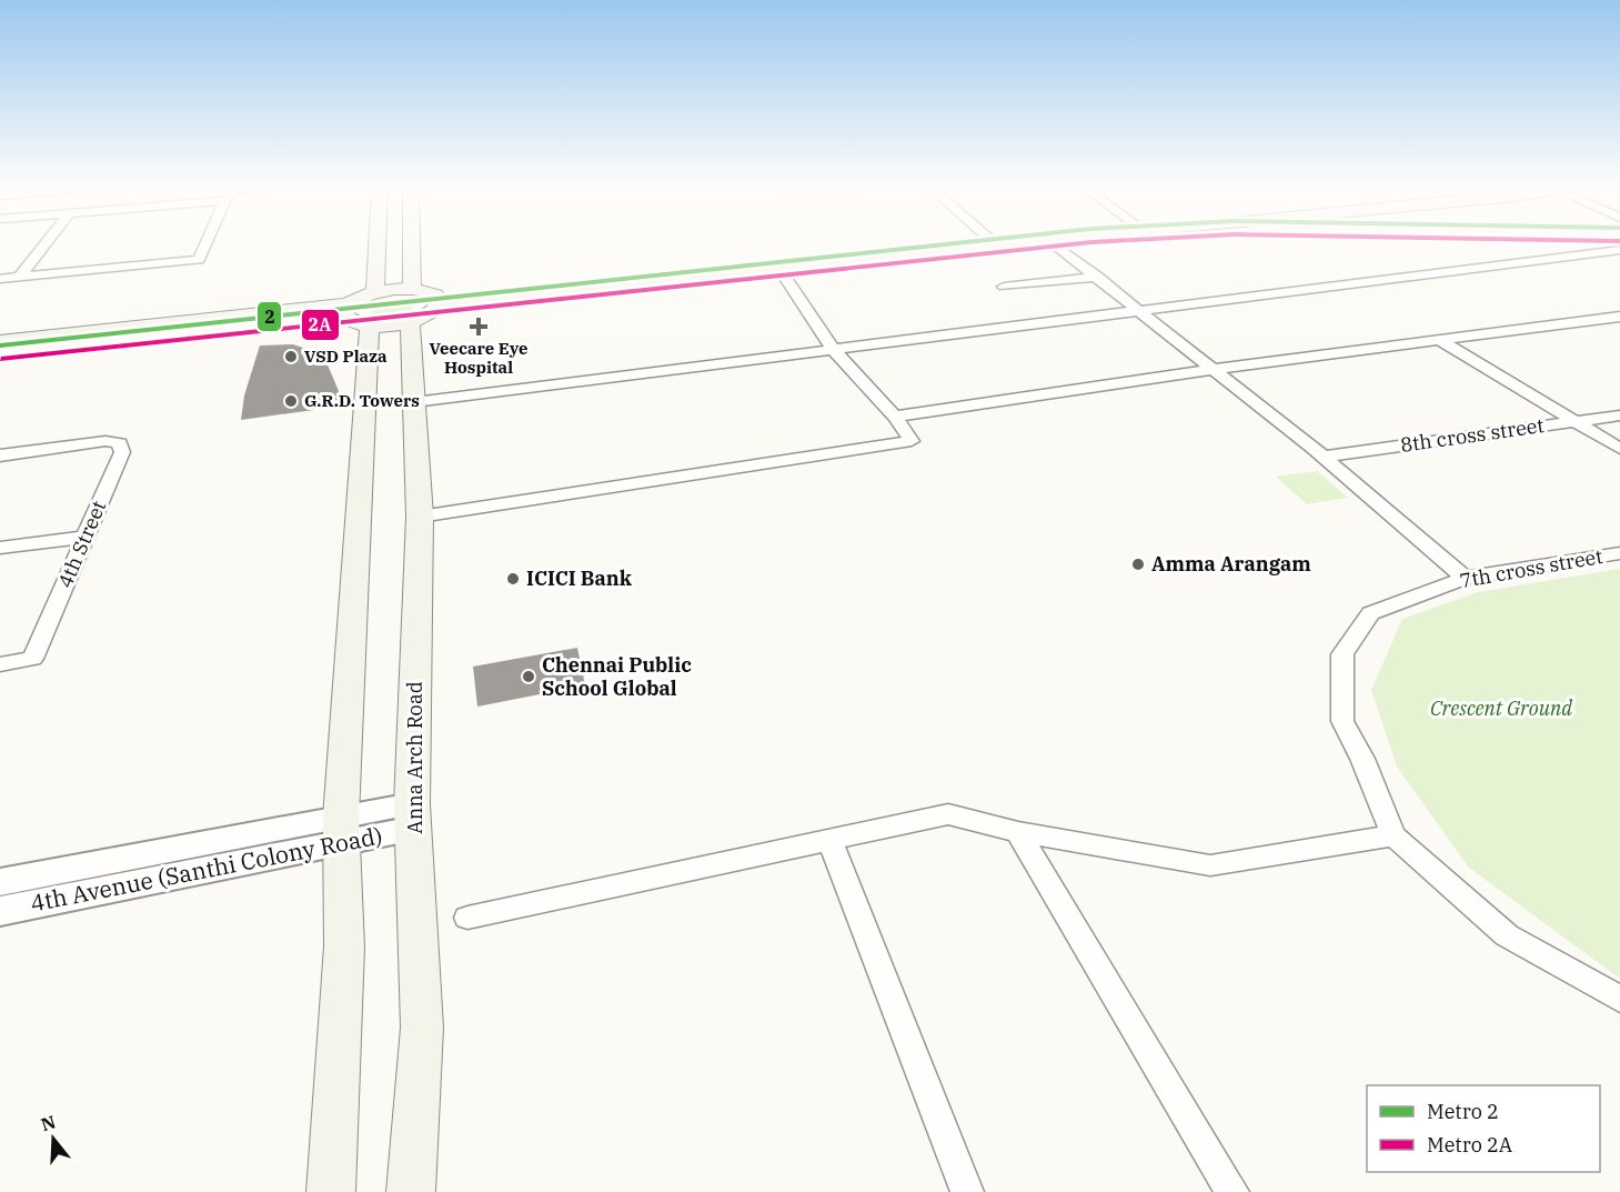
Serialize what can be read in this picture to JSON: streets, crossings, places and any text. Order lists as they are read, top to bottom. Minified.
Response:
{"streets":{"main road":["Anna Arch Road"],"street":["8th cross street","4th Street","7th cross street","4th Avenue (Santhi Colony Road)"]},"crossings":[["Anna Arch Road","4th Avenue (Santhi Colony Road)"]],"parks":["Crescent Ground"],"places":{"health":["Veecare Eye Hospital"],"other":["VSD Plaza","G.R.D. Towers","Amma Arangam","ICICI Bank","Chennai Public School Global"]},"lines":["metro line 2","metro line 2A"],"legend":["Metro 2","Metro 2A"],"north":"top"}
